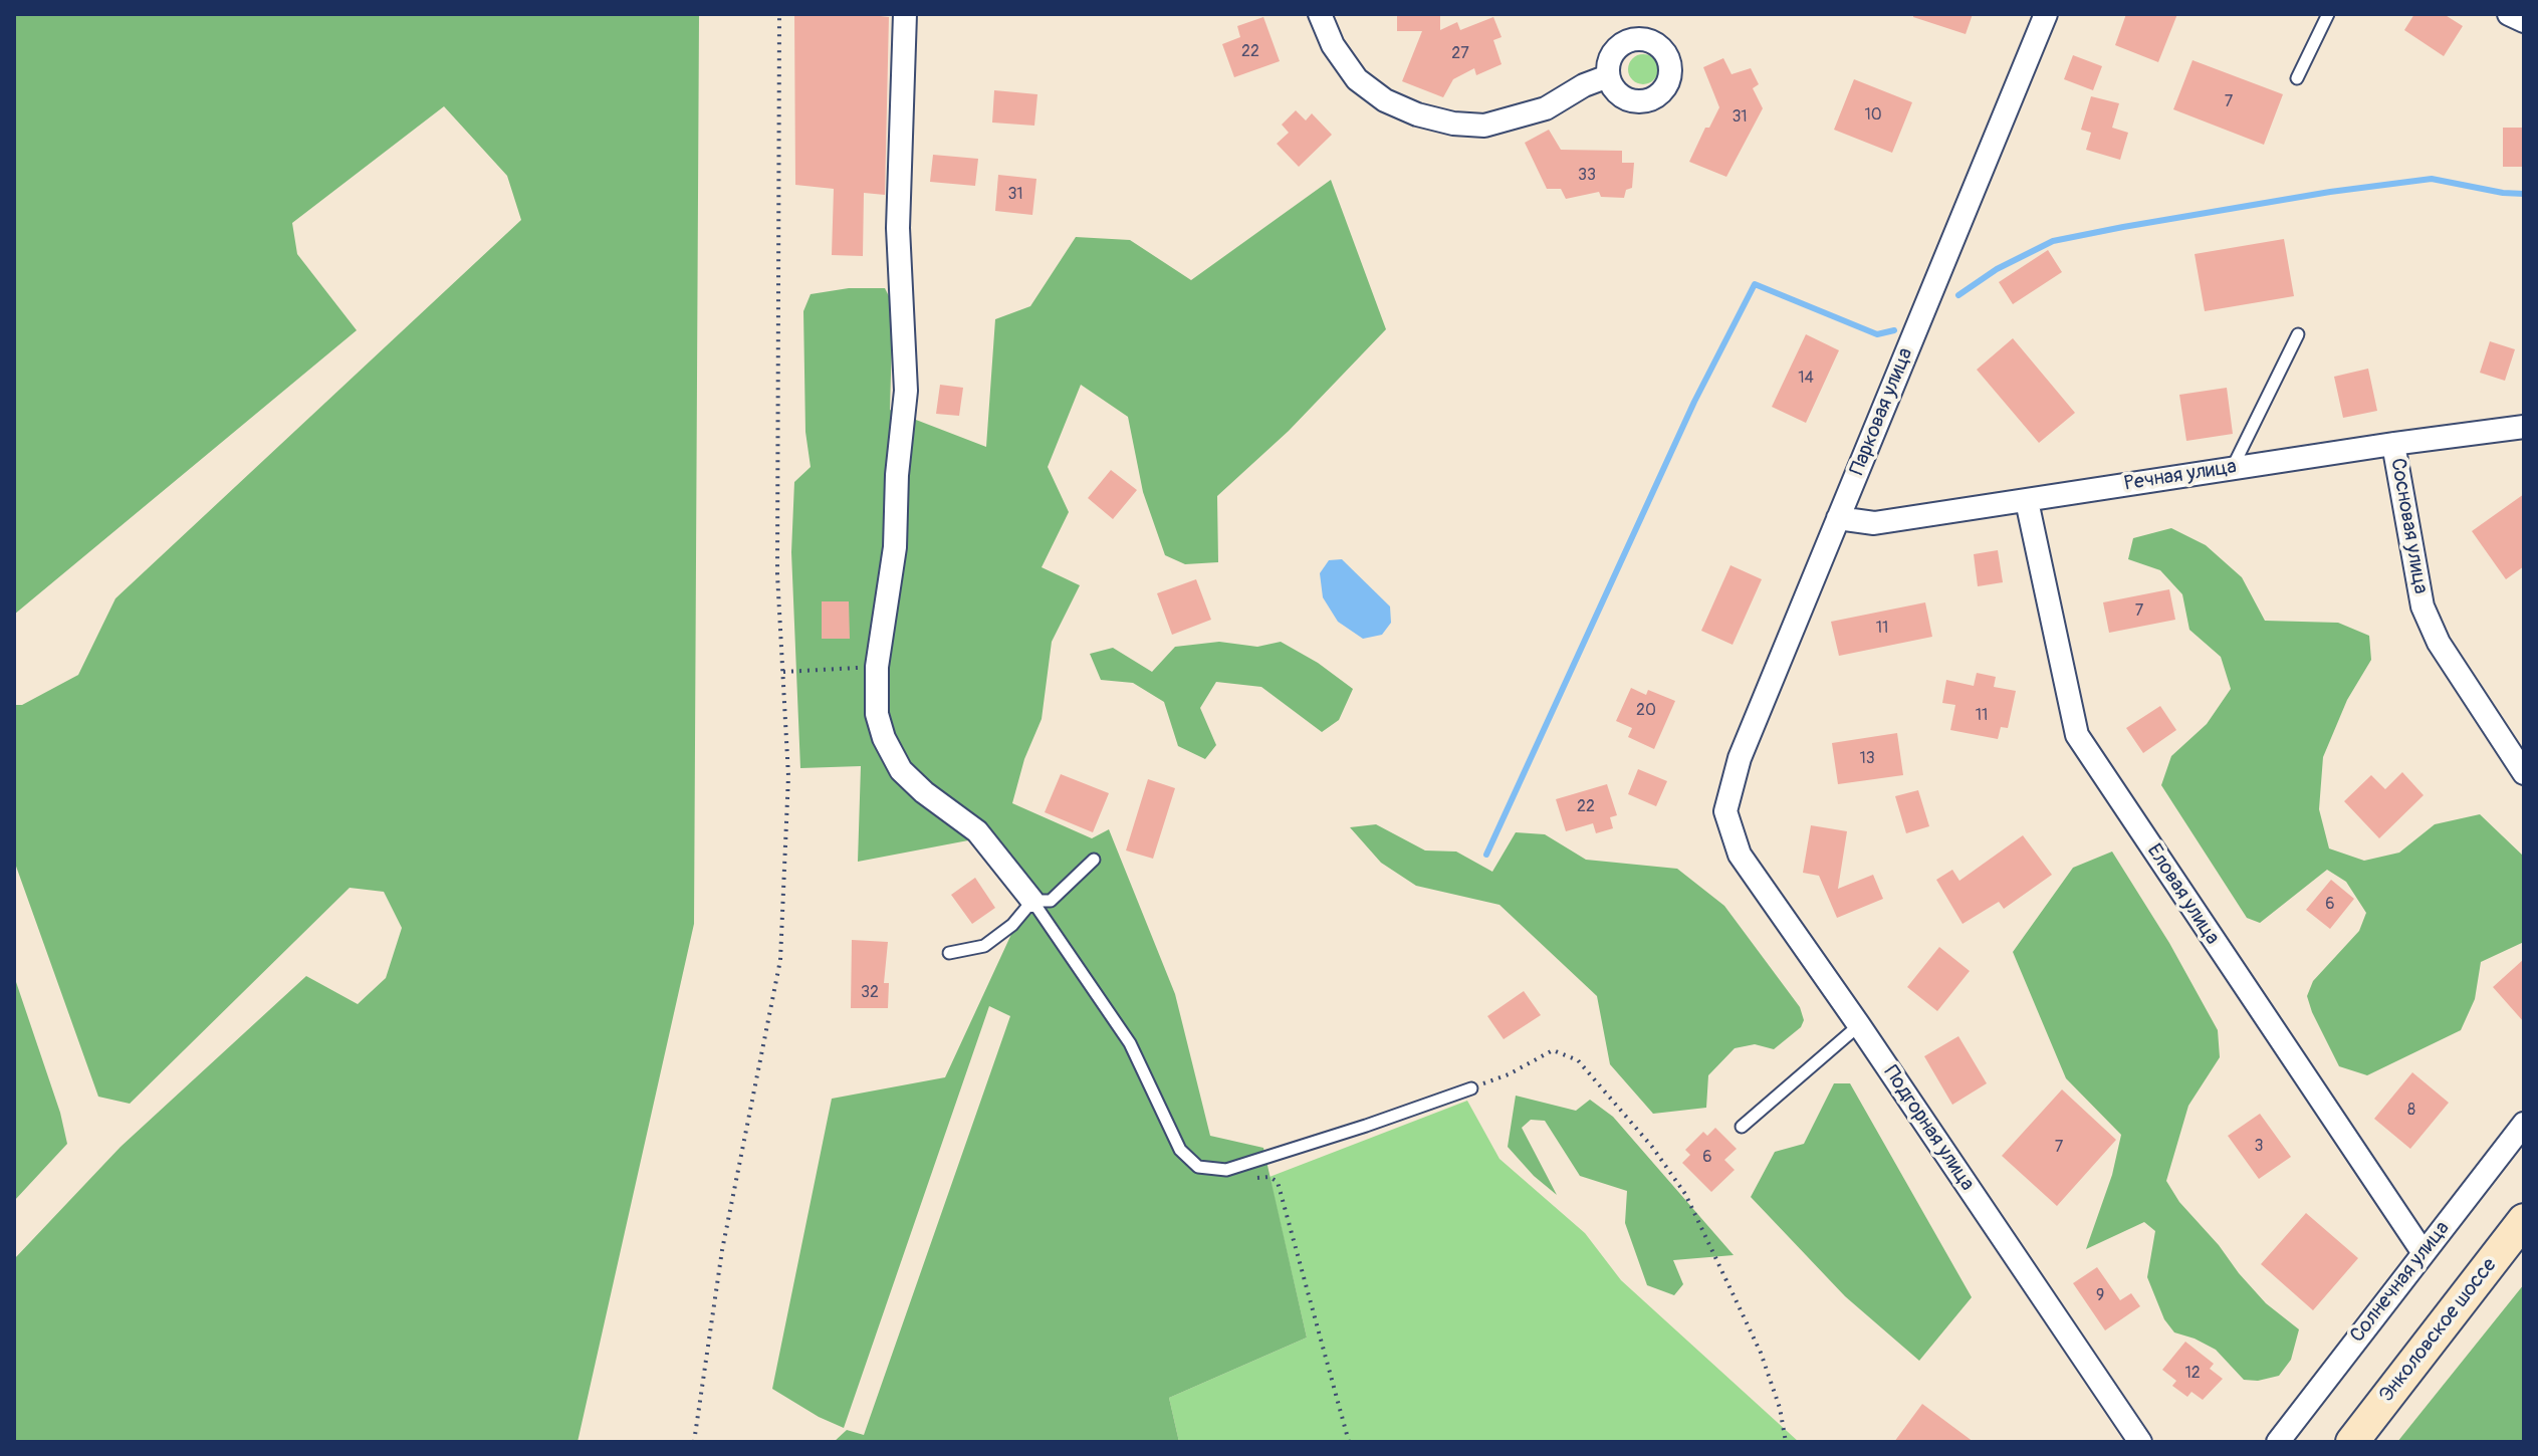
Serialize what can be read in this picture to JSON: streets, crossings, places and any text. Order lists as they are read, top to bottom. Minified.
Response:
{"streets":{"main road":["Энколовское шоссе"],"street":["Парковая улица","Речная улица","Сосновая улица","Еловая улица","Подгорная улица","Солнечная улица"]},"crossings":[["Парковая улица","Речная улица"],["Парковая улица","Подгорная улица"],["Речная улица","Сосновая улица"],["Речная улица","Еловая улица"],["Еловая улица","Солнечная улица"]],"house_numbers":["22","27","7","10","31","33","31","14","7","11","20","11","13","22","6","32","8","3","7","6","9","12"]}
